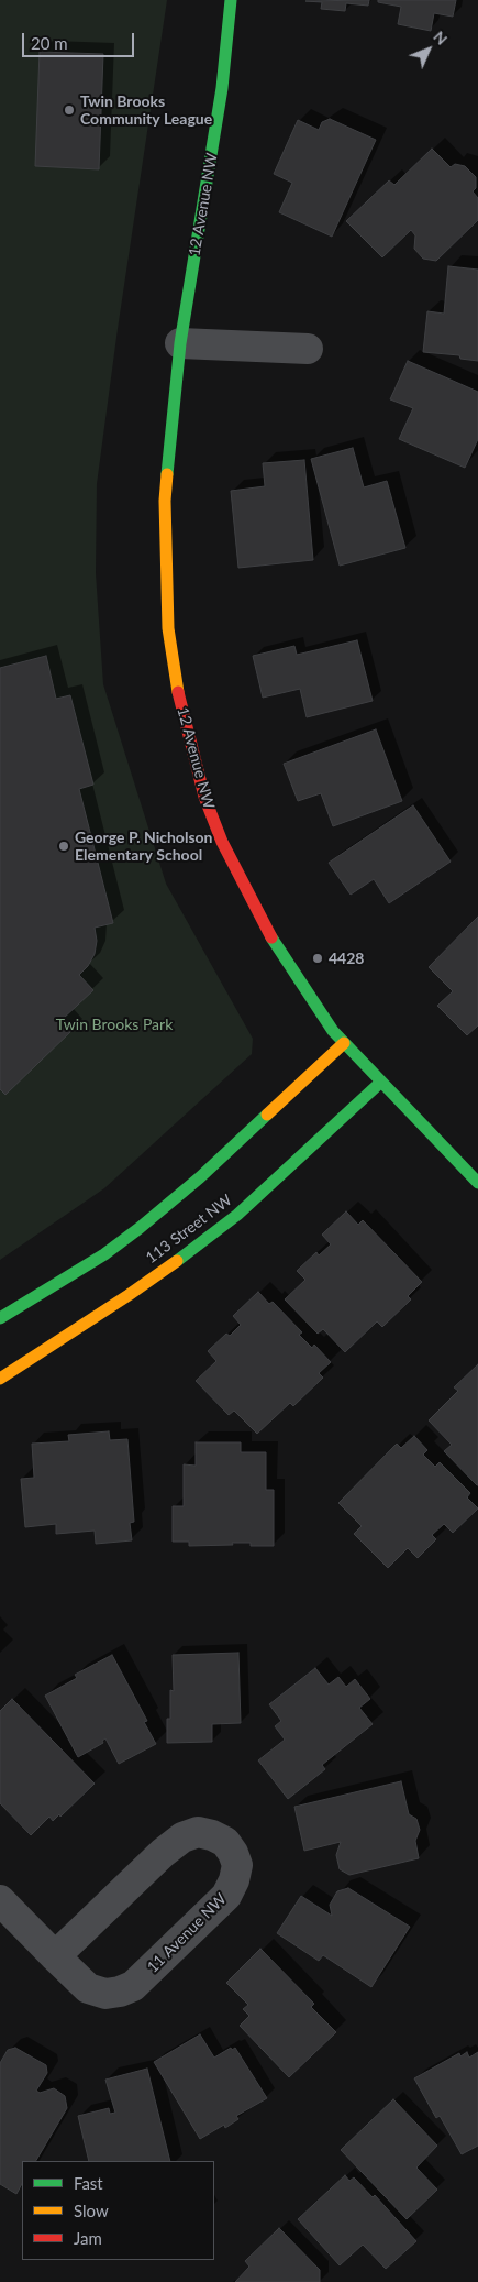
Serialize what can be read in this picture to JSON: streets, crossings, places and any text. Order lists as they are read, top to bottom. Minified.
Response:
{"streets":{"street":["12 Avenue NW","113 Street NW","11 Avenue NW"]},"crossings":[["12 Avenue NW","113 Street NW"]],"parks":["Twin Brooks Park"],"places":["Twin Brooks Community League","George P. Nicholson Elementary School","4428"],"legend":["Fast","Slow","Jam"],"scale_bar":"20 m","north":"top right"}
